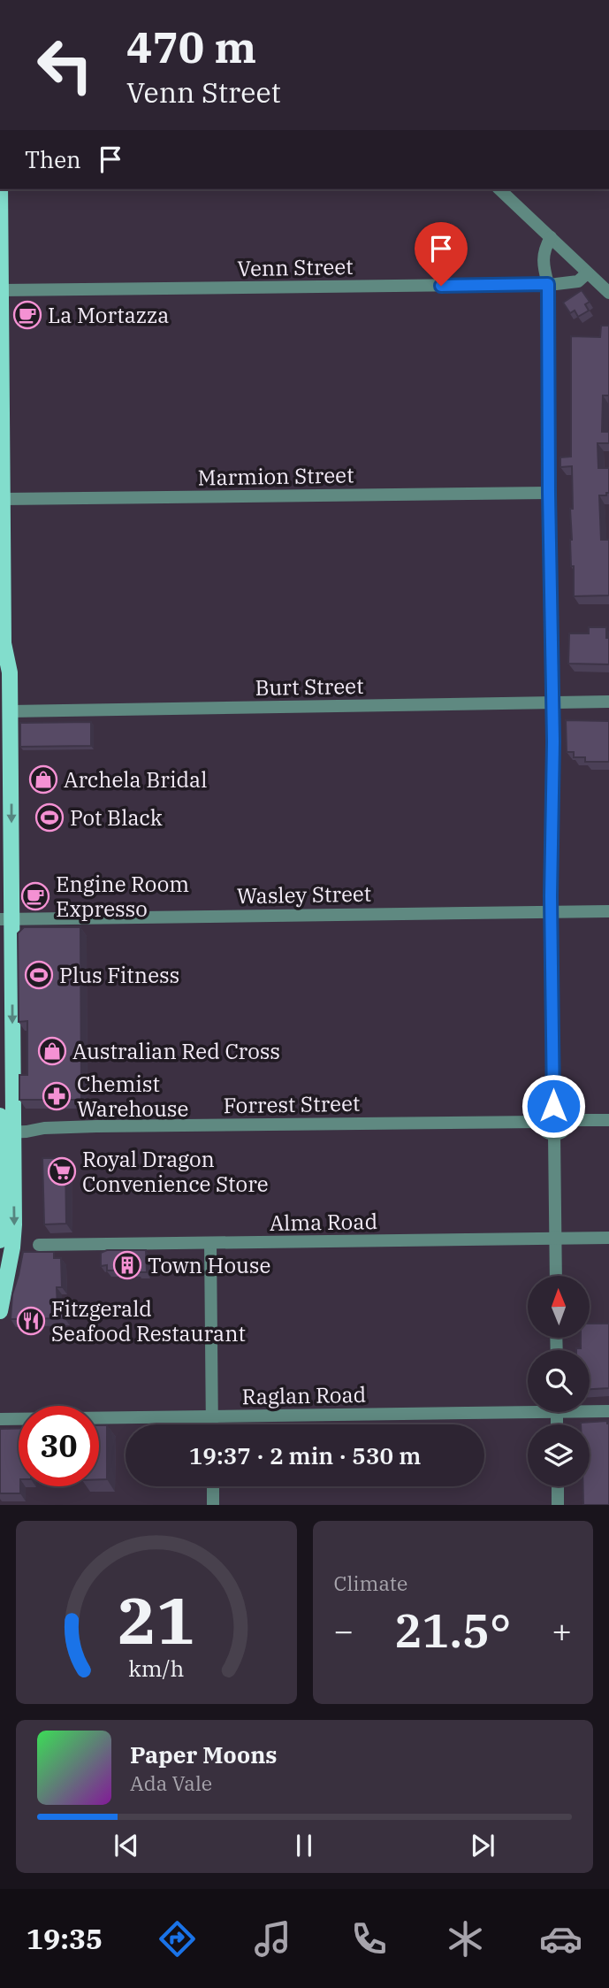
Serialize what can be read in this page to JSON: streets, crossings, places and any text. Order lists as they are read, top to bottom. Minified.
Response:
{"streets":{"street":["Venn Street","Marmion Street","Burt Street","Wasley Street","Forrest Street","Alma Road","Raglan Road"]},"places":{"cafe":["La Mortazza","Engine Room Expresso"],"shop":["Archela Bridal","Australian Red Cross"],"sports":["Pot Black","Plus Fitness"],"pharmacy":["Chemist Warehouse"],"supermarket":["Royal Dragon Convenience Store"],"building":["Town House"],"restaurant":["Fitzgerald Seafood Restaurant"]},"north":"top","page":{"turn":["470 m","Venn Street"],"then":"Then","limit":"30","trip":"19:37 · 2 min · 530 m","tile":"Climate","heat":["−","21.5°","+"],"song":["Paper Moons","Ada Vale"],"tabs":"19:35","gauge":["21","km/h"]}}
